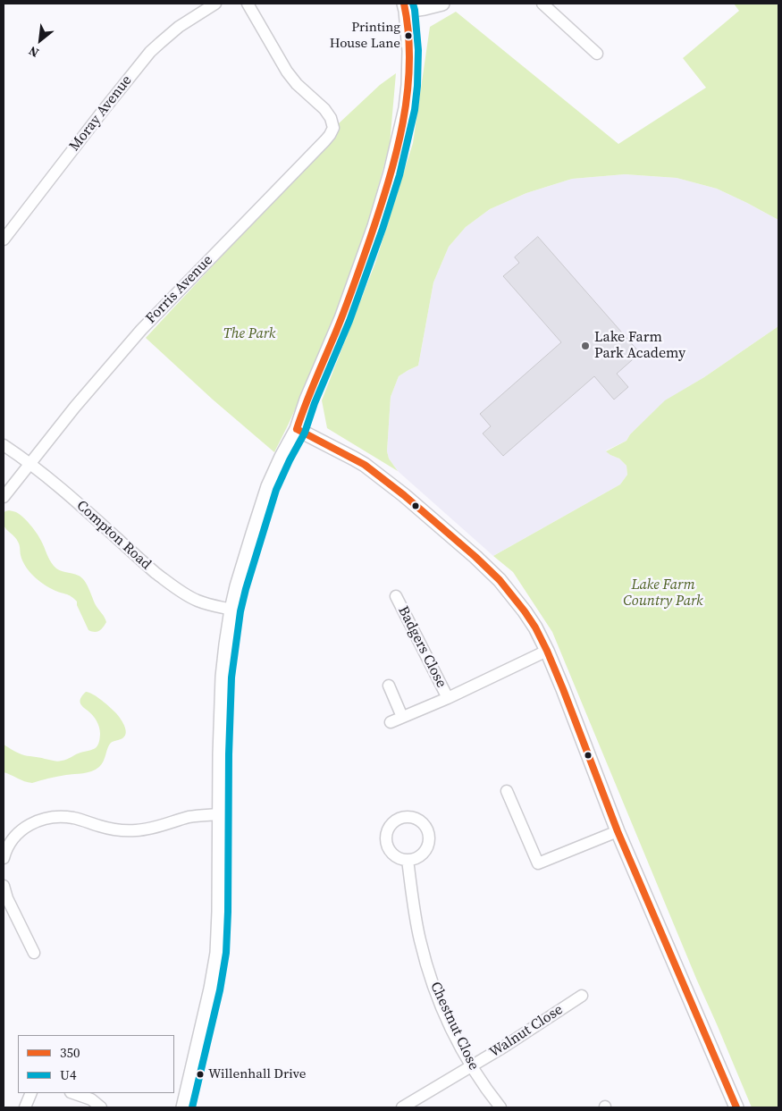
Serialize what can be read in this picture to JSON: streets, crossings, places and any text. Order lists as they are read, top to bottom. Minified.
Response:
{"streets":{"street":["Moray Avenue","Forris Avenue","Compton Road","Badgers Close","Chestnut Close","Walnut Close"]},"crossings":[["Forris Avenue","Compton Road"],["Chestnut Close","Walnut Close"]],"parks":["The Park","Lake Farm Country Park"],"places":["Printing House Lane","Lake Farm Park Academy","Willenhall Drive"],"lines":["transit line 350","transit line U4"],"legend":["350","U4"],"north":"bottom left"}
